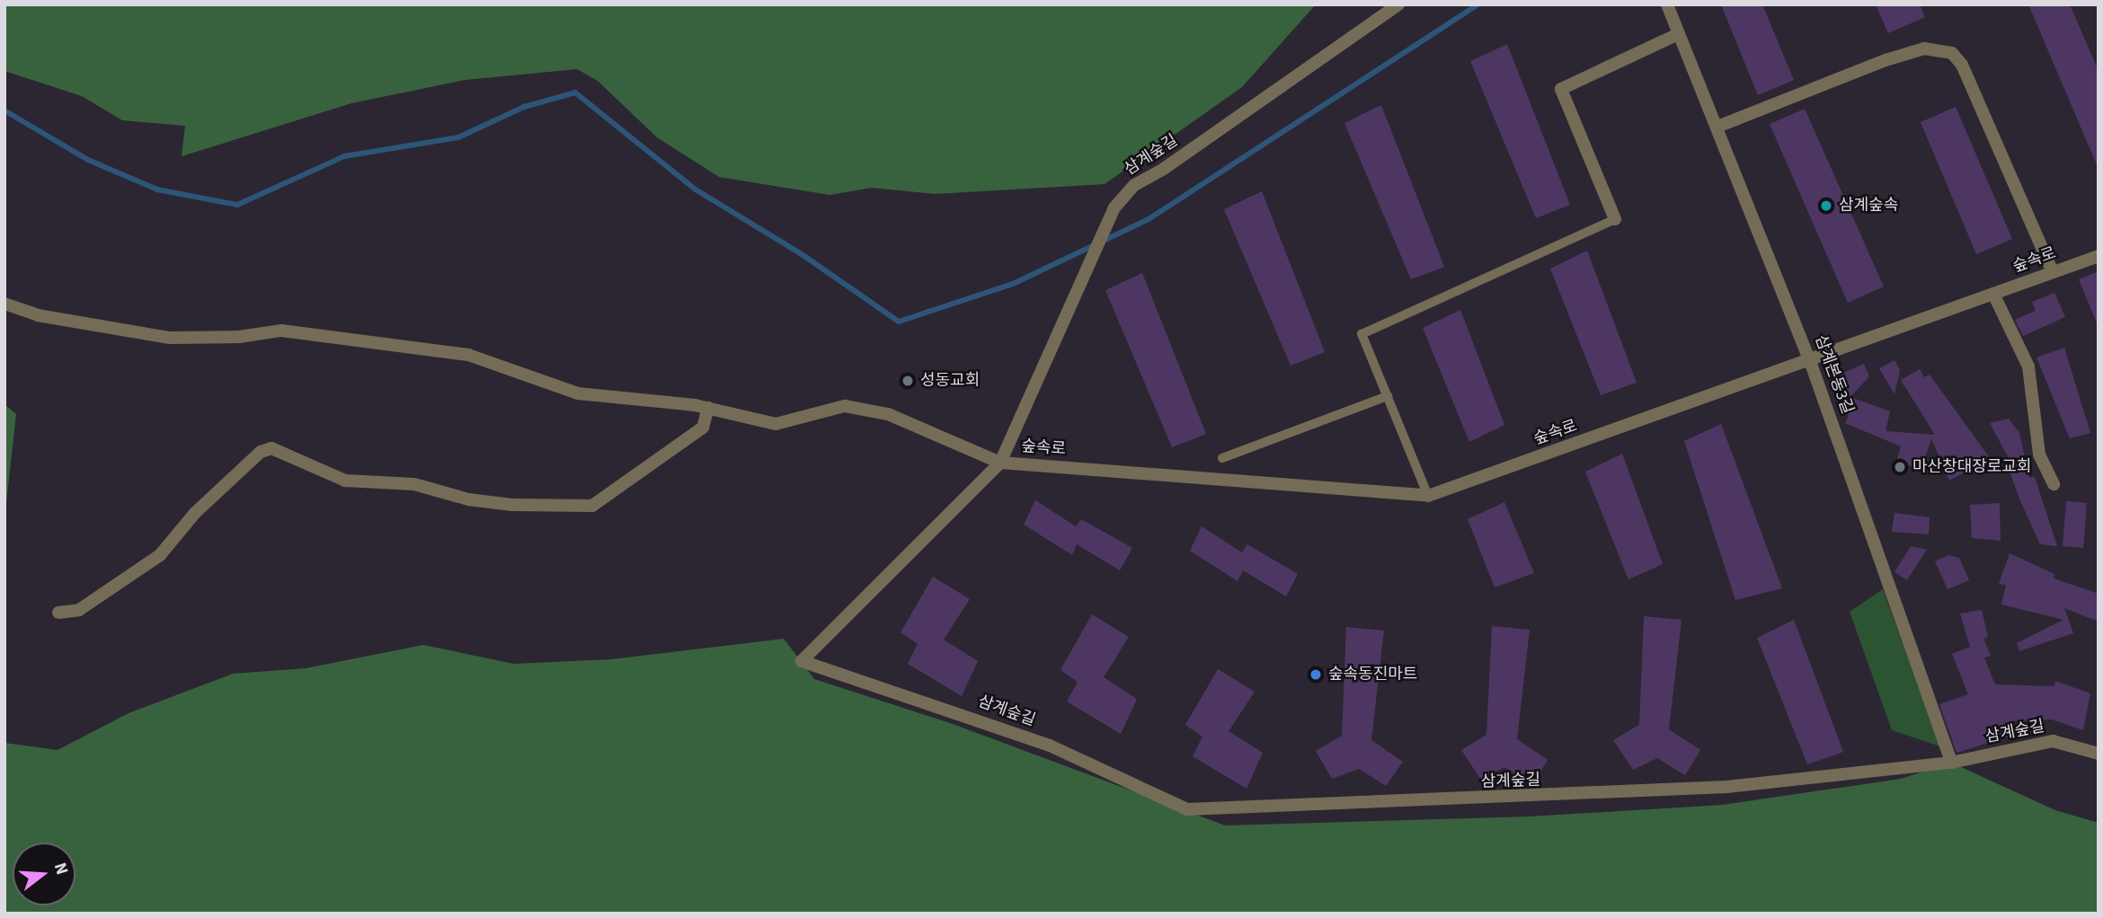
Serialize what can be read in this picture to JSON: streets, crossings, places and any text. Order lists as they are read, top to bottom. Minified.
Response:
{"streets":{"street":["삼계숲길","숲속로","삼계본동3길"]},"crossings":[["삼계숲길","숲속로"],["삼계숲길","삼계본동3길"],["숲속로","삼계본동3길"]],"places":["삼계숲속","성동교회","마산창대장로교회","숲속동진마트"],"north":"right"}
